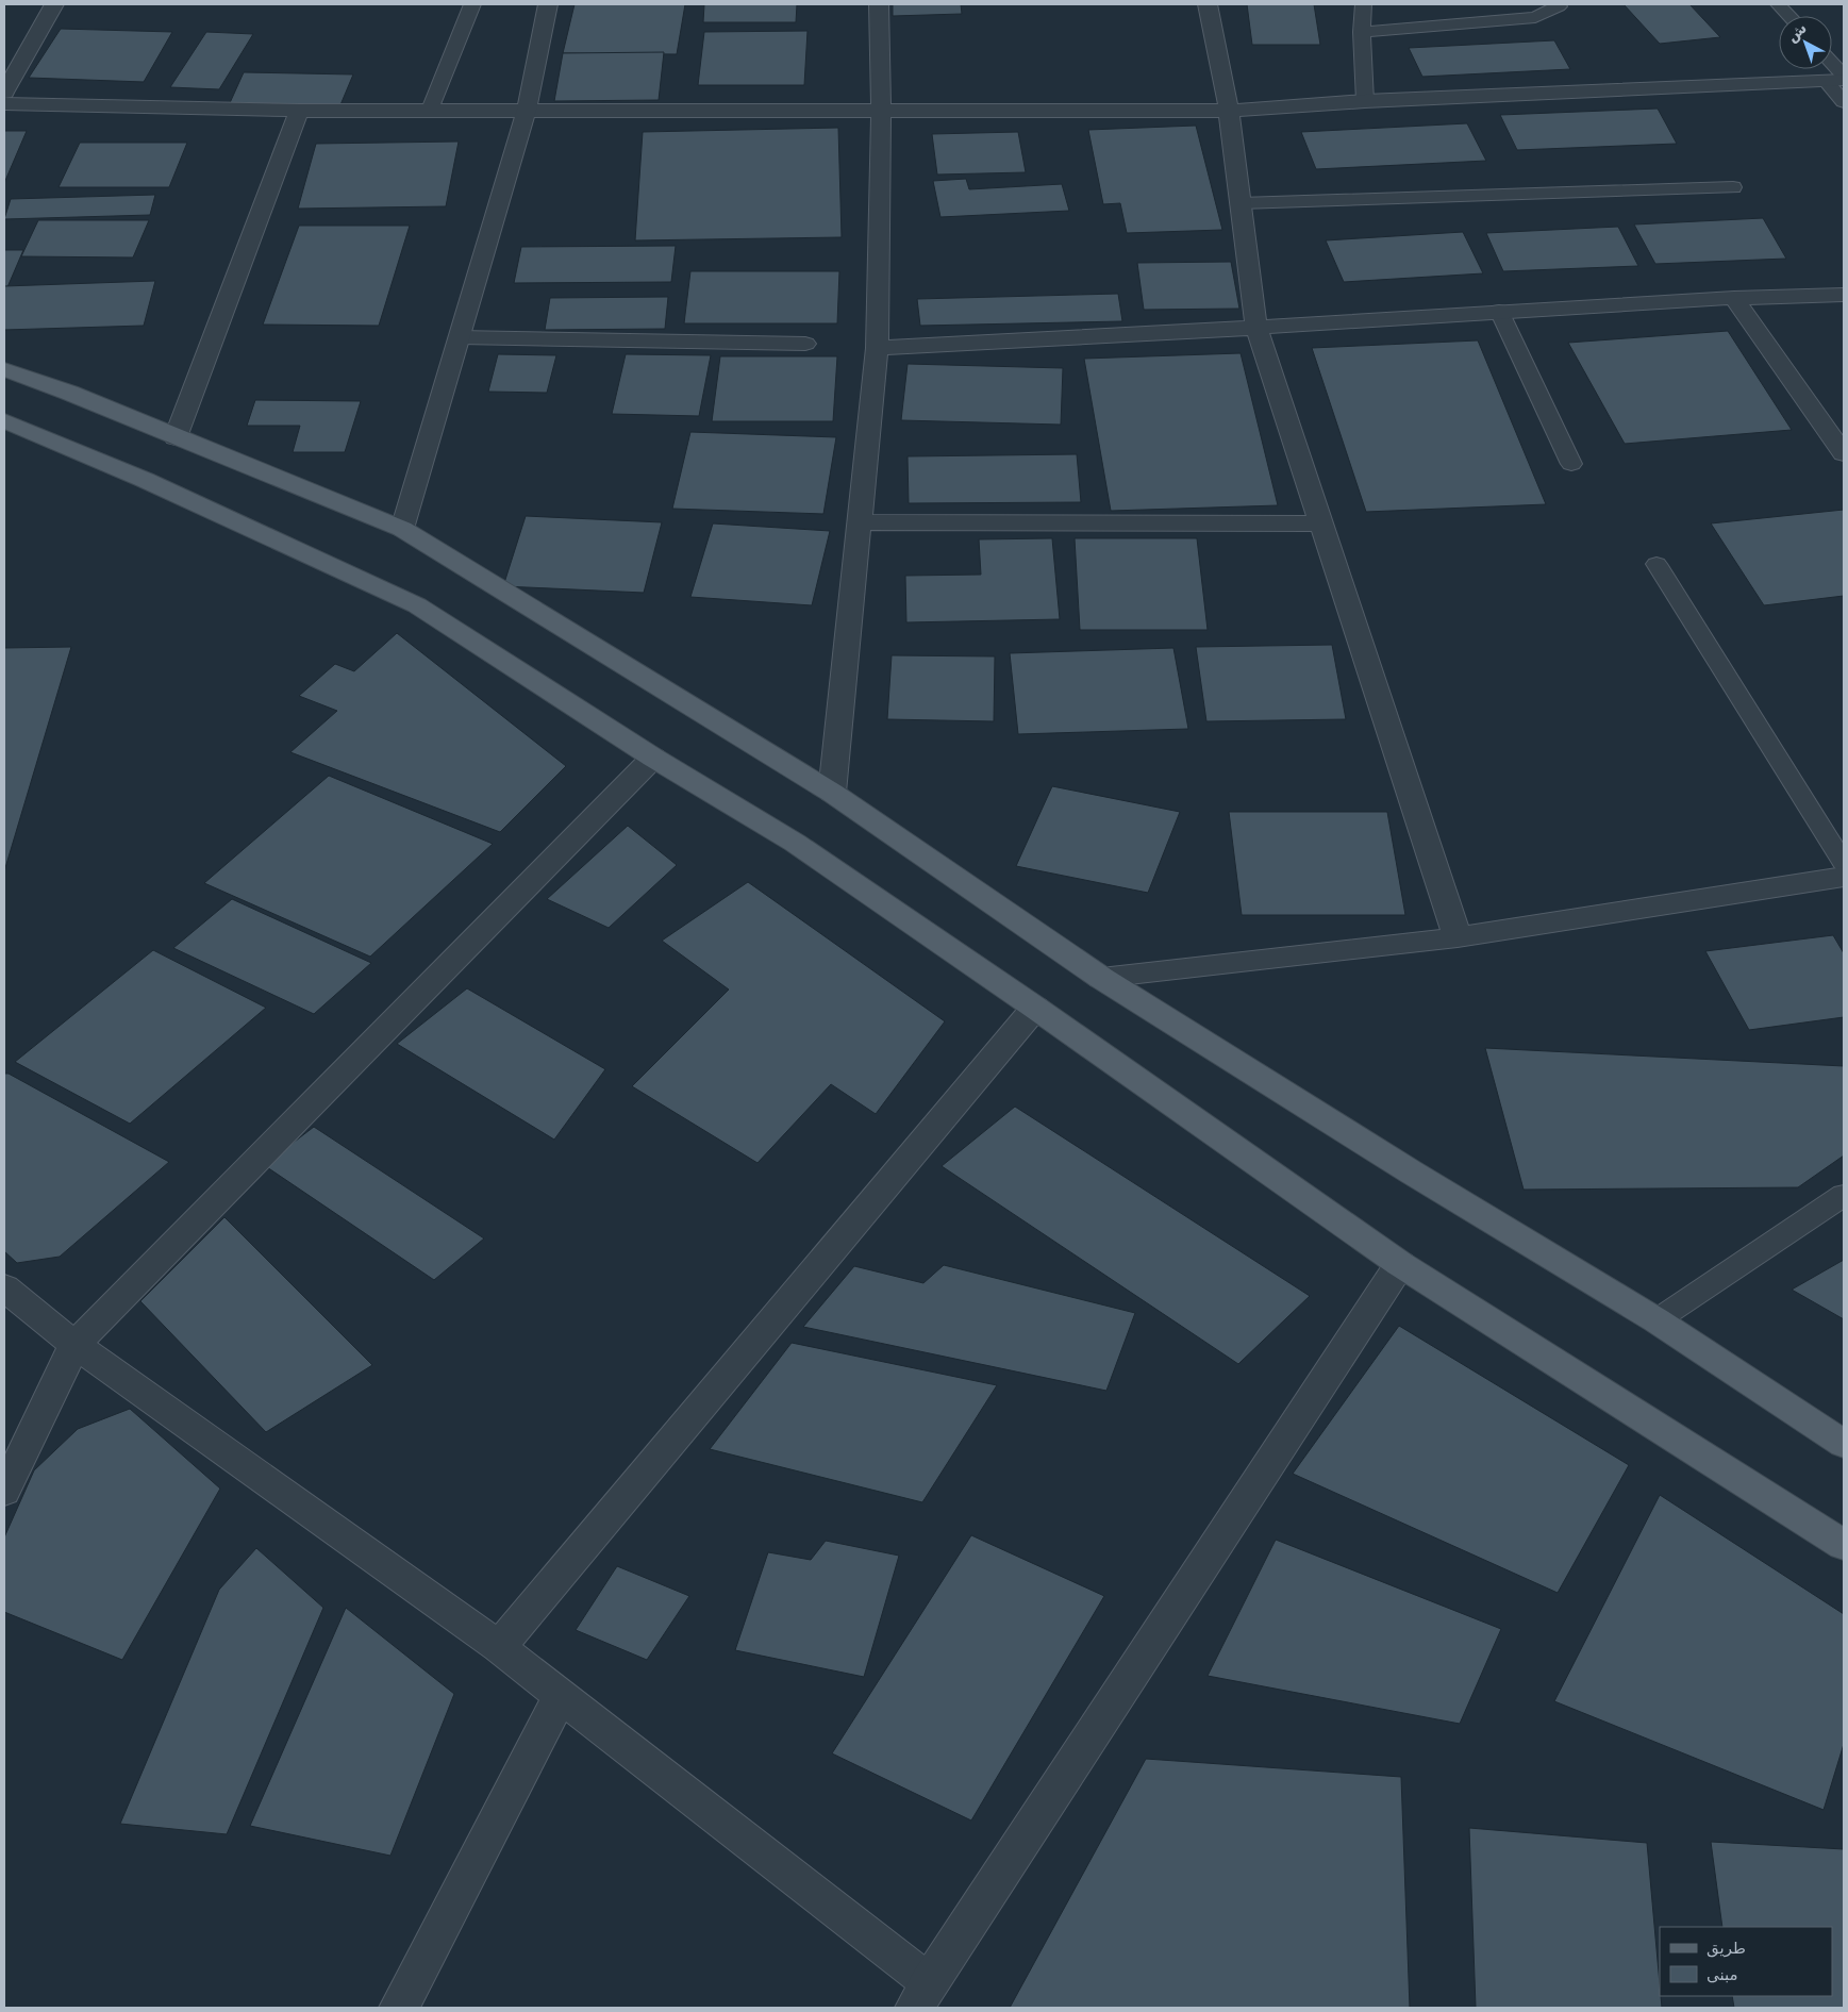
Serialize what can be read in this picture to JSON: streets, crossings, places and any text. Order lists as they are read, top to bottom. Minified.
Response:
{"legend":["طريق","مبنى"],"north":"top left"}
